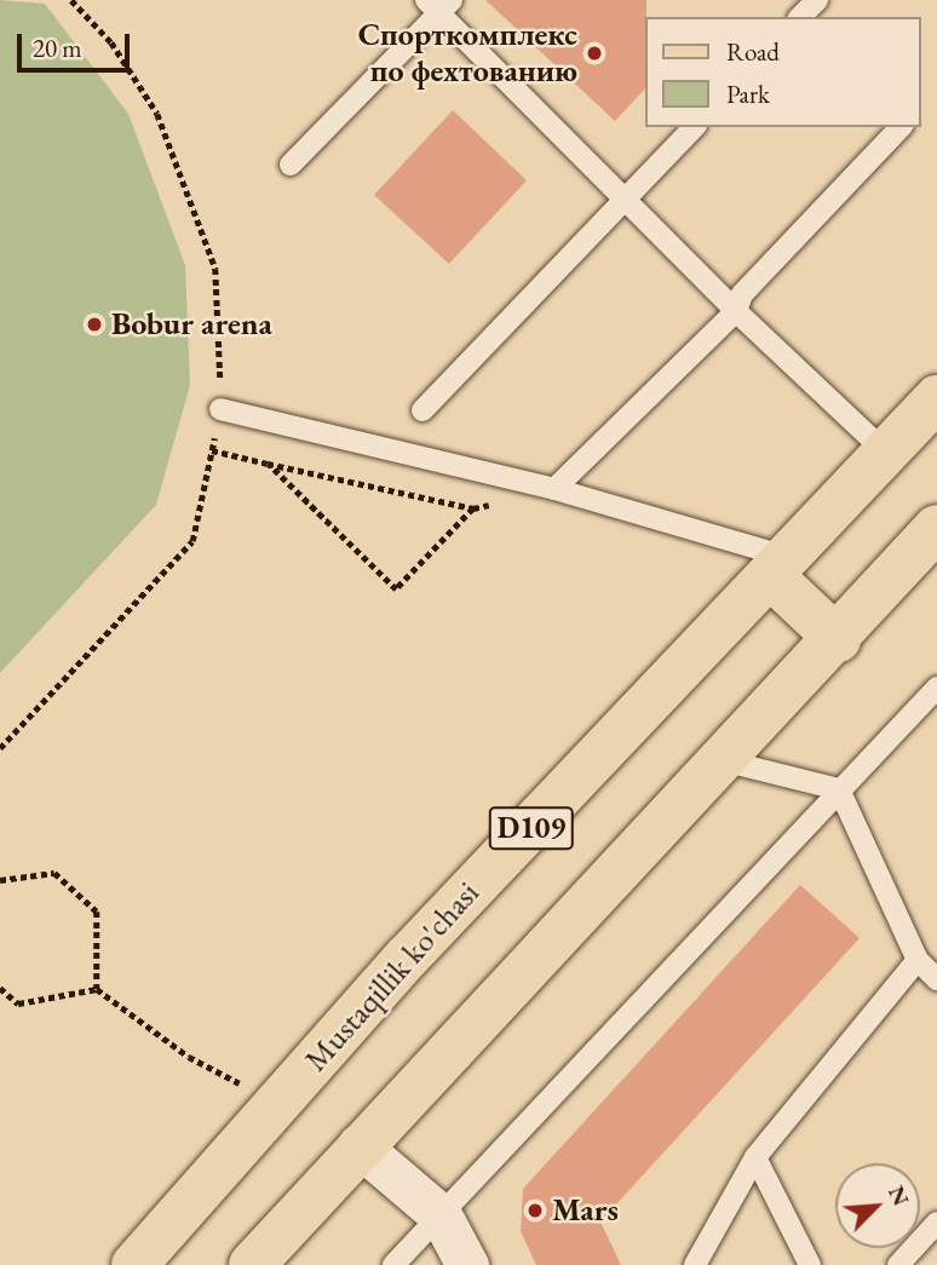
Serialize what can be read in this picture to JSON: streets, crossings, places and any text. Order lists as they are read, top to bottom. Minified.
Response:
{"streets":{"main road":["D109","Mustaqillik ko'chasi"]},"places":["Спорткомплекс по фехтованию","Bobur arena","Mars"],"legend":["Road","Park"],"scale_bar":"20 m","north":"top right"}
